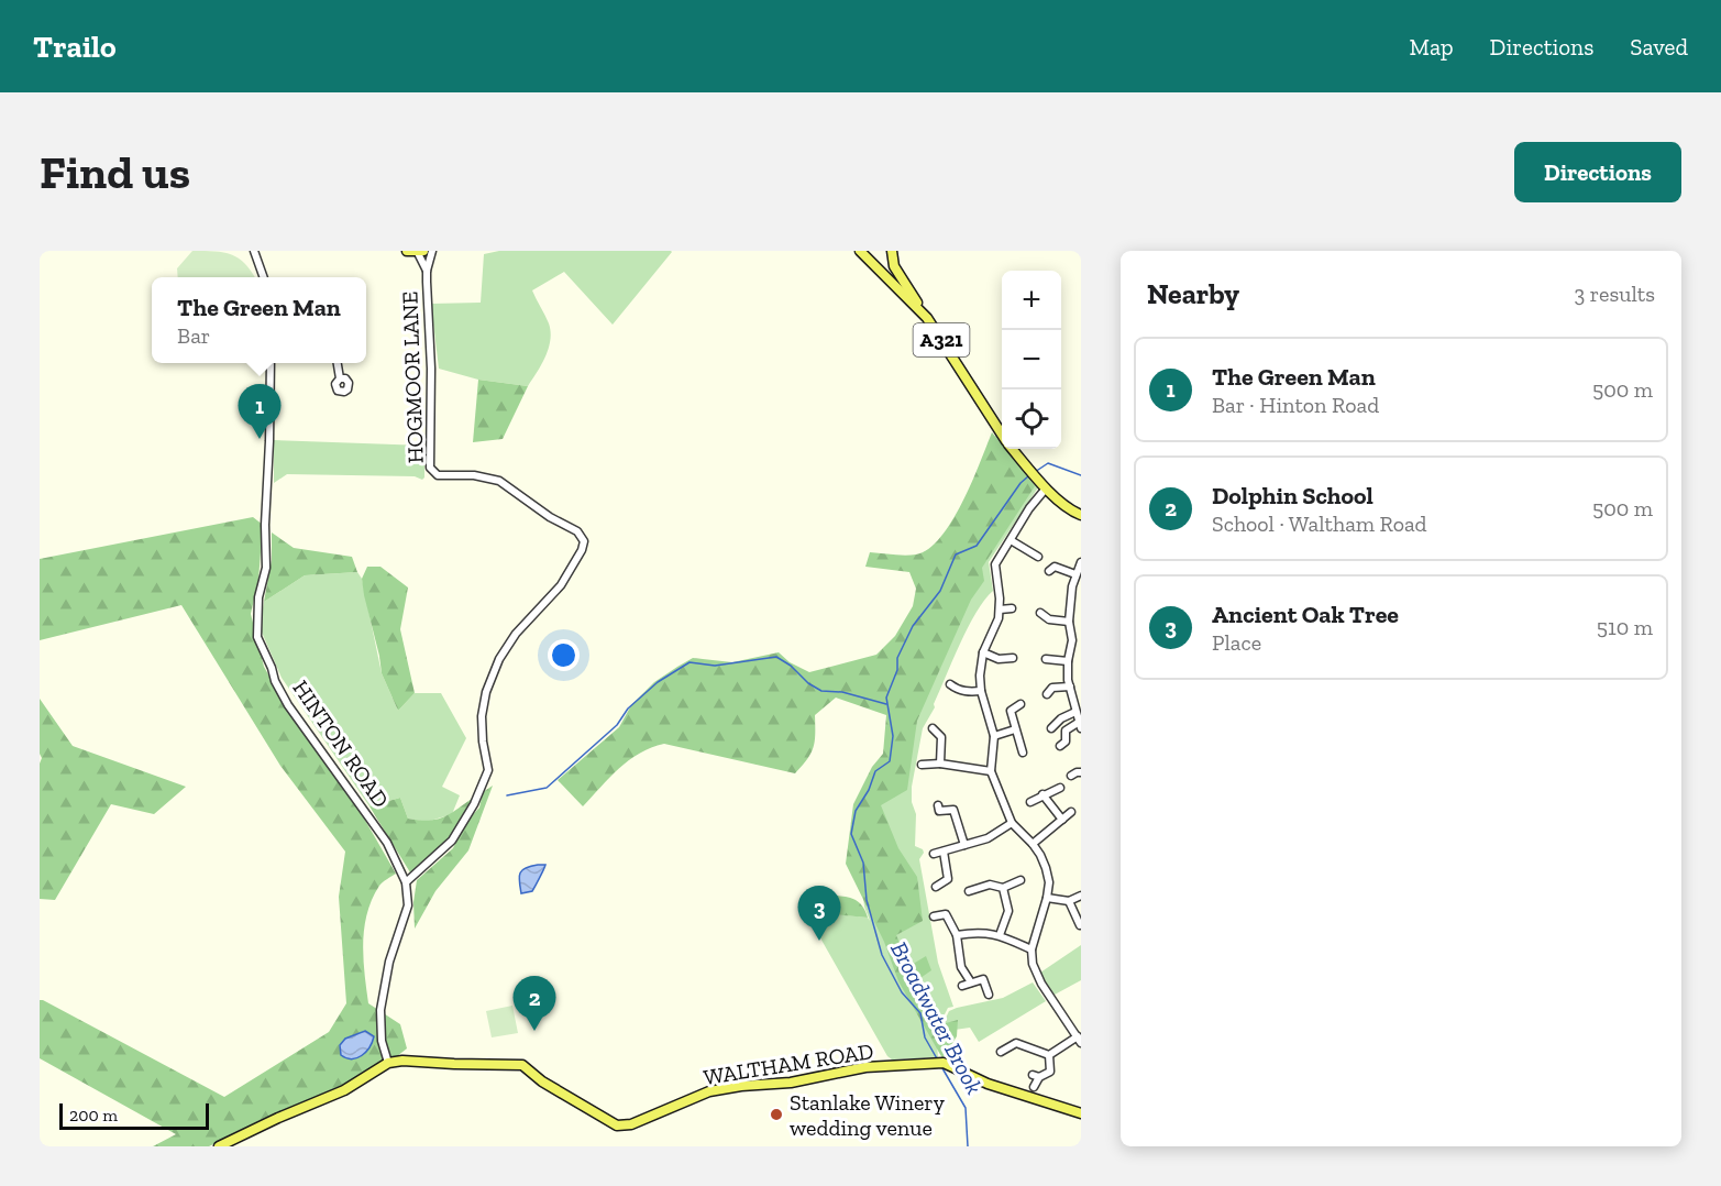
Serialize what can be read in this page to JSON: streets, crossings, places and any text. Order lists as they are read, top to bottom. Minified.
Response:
{"streets":{"main road":["A321","WALTHAM ROAD"],"street":["HOGMOOR LANE","HINTON ROAD"]},"crossings":[["HOGMOOR LANE","HINTON ROAD"],["HINTON ROAD","WALTHAM ROAD"]],"water":["Broadwater Brook"],"places":["Stanlake Winery wedding venue"],"scale_bar":"200 m","page":{"header":"Trailo","nav":["Map","Directions","Saved"],"buttons":"Directions","title":"Find us","heading":["Nearby","3 results"],"map_buttons":["+","−"],"popup":["The Green Man","Bar"],"list":[{"mark":"1","name":"The Green Man","note":"Bar · Hinton Road","value":"500 m"},{"mark":"2","name":"Dolphin School","note":"School · Waltham Road","value":"500 m"},{"mark":"3","name":"Ancient Oak Tree","note":"Place","value":"510 m"}],"pins":["1","3","2"],"scale":"200 m"}}
